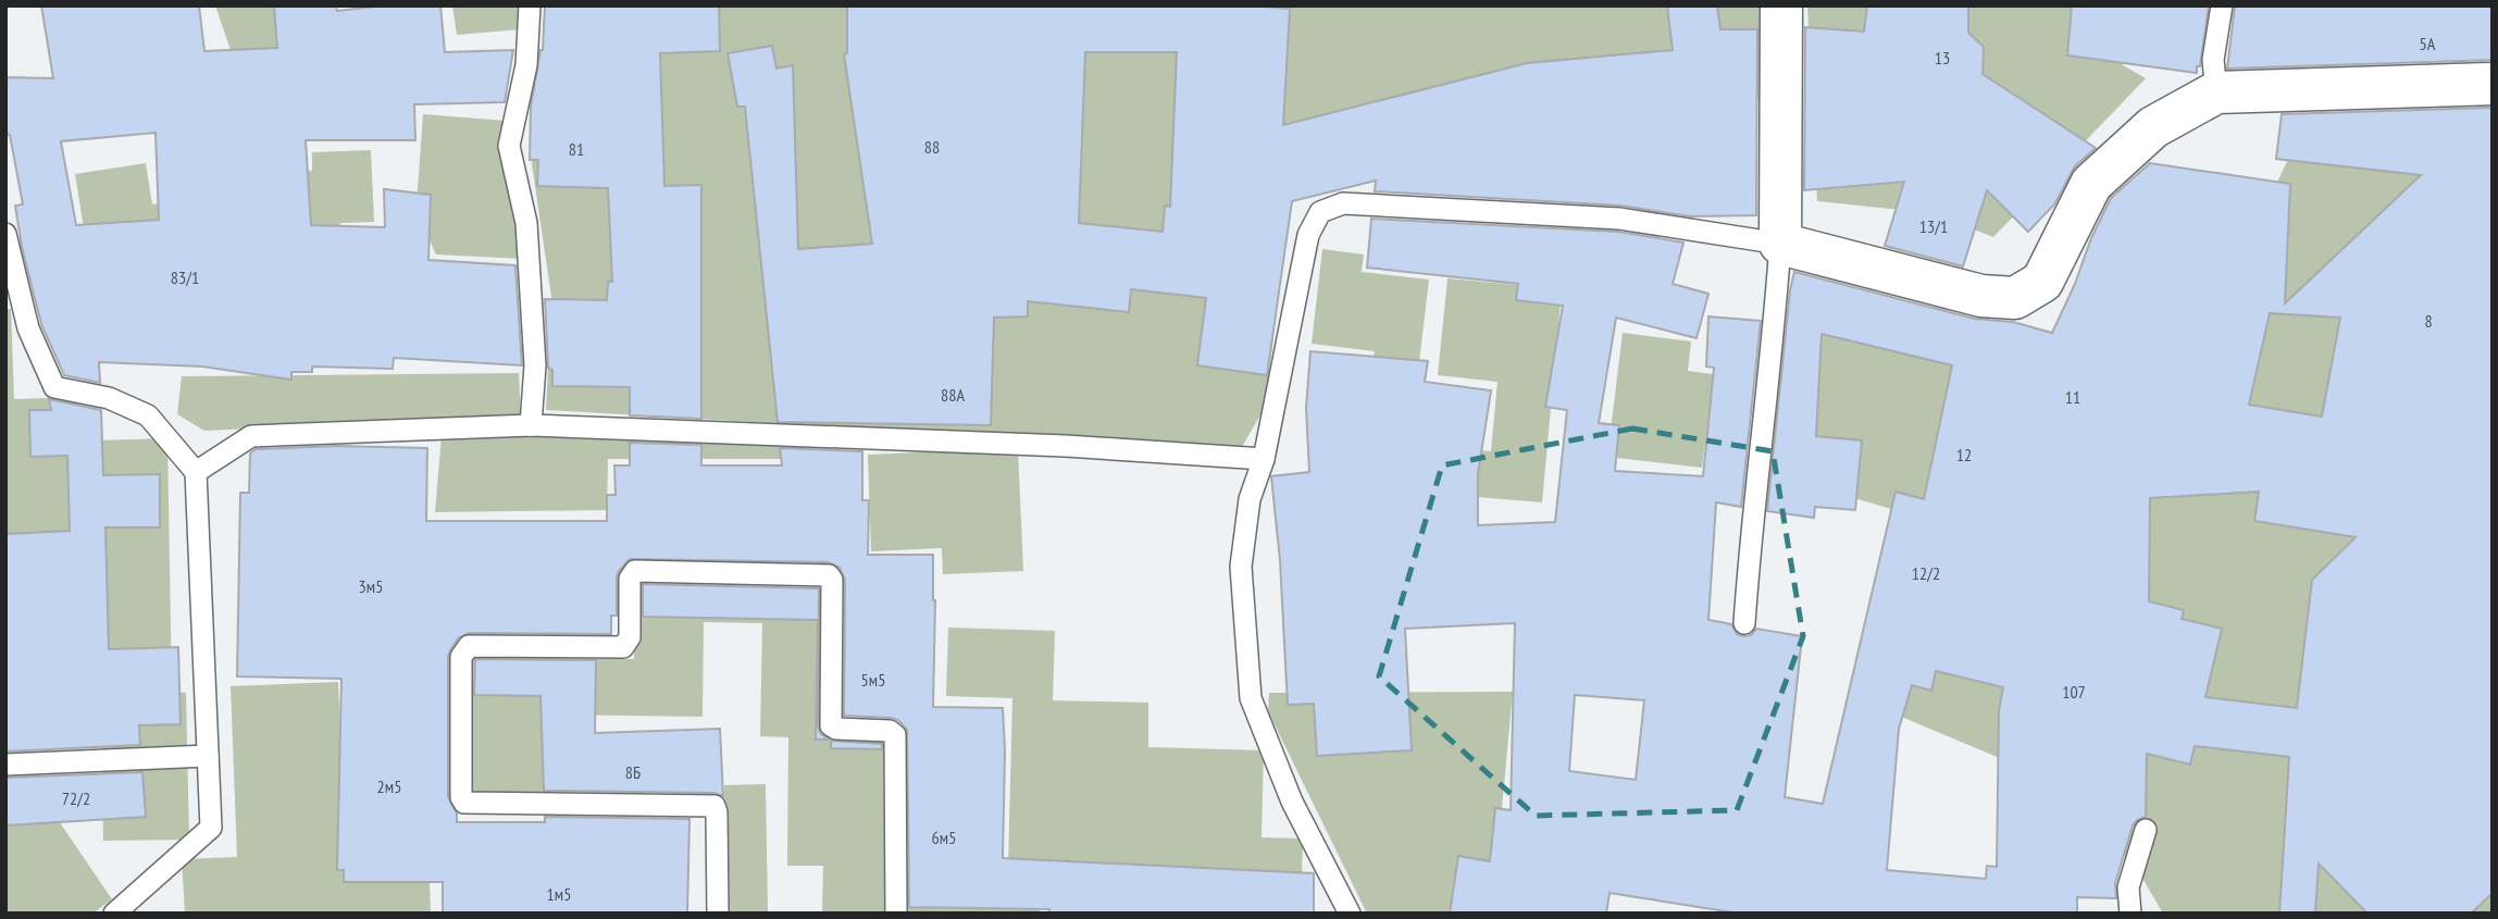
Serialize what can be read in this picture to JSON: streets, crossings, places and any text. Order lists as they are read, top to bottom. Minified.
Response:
{"house_numbers":["5А","13","88","81","13/1","83/1","8","88А","11","12","12/2","3м5","5м5","107","8Б","2м5","72/2","6м5","1м5"]}
